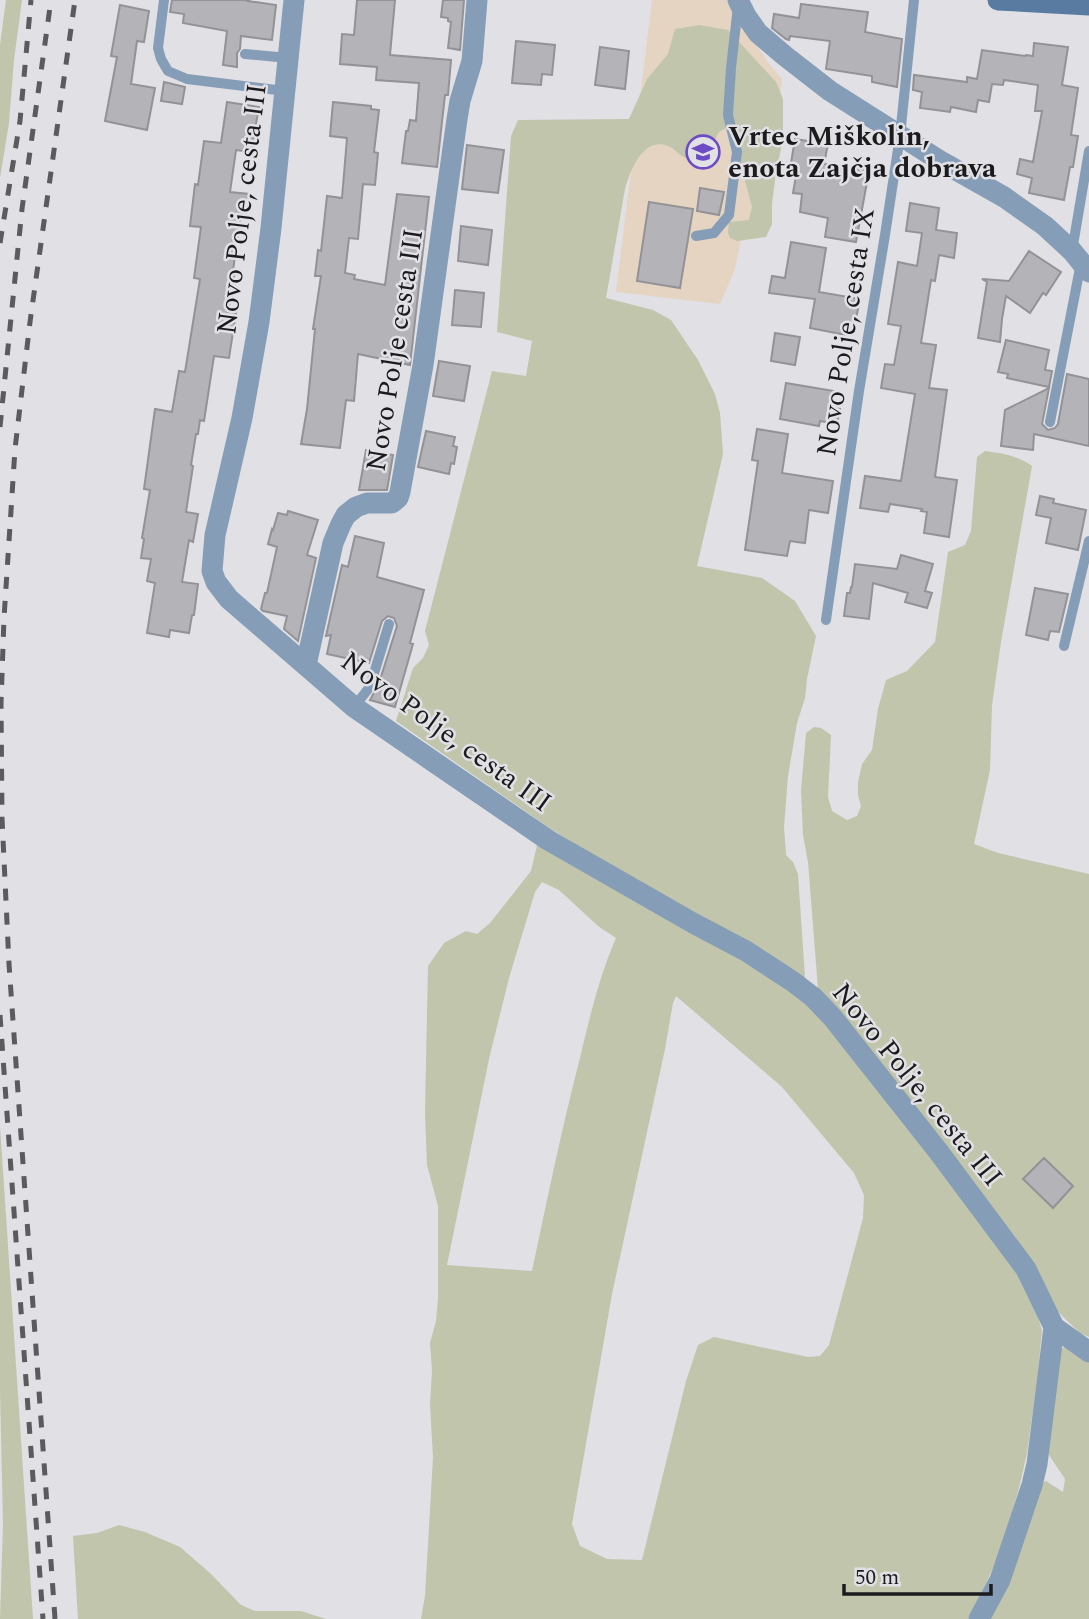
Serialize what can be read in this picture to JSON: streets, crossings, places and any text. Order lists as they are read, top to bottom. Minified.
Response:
{"streets":{"street":["Novo Polje, cesta III","Novo Polje cesta III"],"lane":["Novo Polje, cesta IX"]},"crossings":[["Novo Polje, cesta III","Novo Polje cesta III"]],"places":{"school or university":["Vrtec Miškolin, enota Zajčja dobrava"]},"scale_bar":"50 m"}
